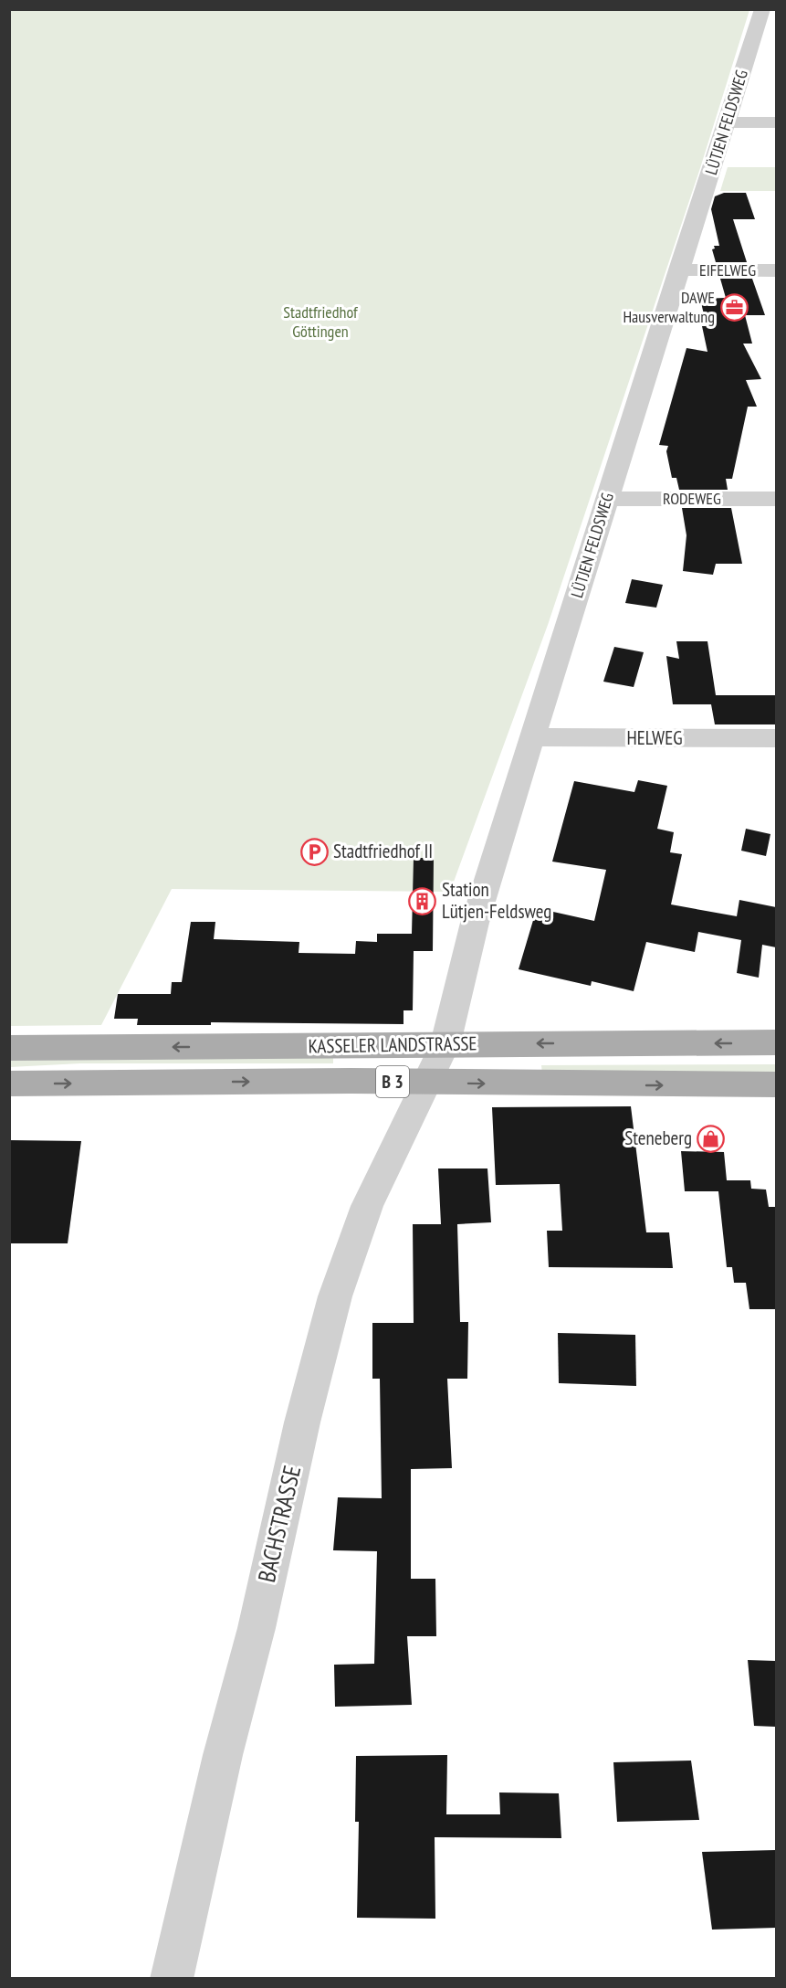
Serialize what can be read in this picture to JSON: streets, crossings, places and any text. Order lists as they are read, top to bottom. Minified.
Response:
{"streets":{"main road":["KASSELER LANDSTRASSE","B 3"],"street":["LÜTJEN FELDSWEG","EIFELWEG","RODEWEG","HELWEG","BACHSTRASSE"]},"crossings":[["LÜTJEN FELDSWEG","EIFELWEG"],["LÜTJEN FELDSWEG","RODEWEG"],["LÜTJEN FELDSWEG","HELWEG"],["LÜTJEN FELDSWEG","KASSELER LANDSTRASSE"],["LÜTJEN FELDSWEG","BACHSTRASSE"],["KASSELER LANDSTRASSE","BACHSTRASSE"]],"parks":["Stadtfriedhof Göttingen"],"places":{"office":["DAWE Hausverwaltung"],"parking":["Stadtfriedhof II"],"building":["Station Lütjen-Feldsweg"],"shop":["Steneberg"]}}
